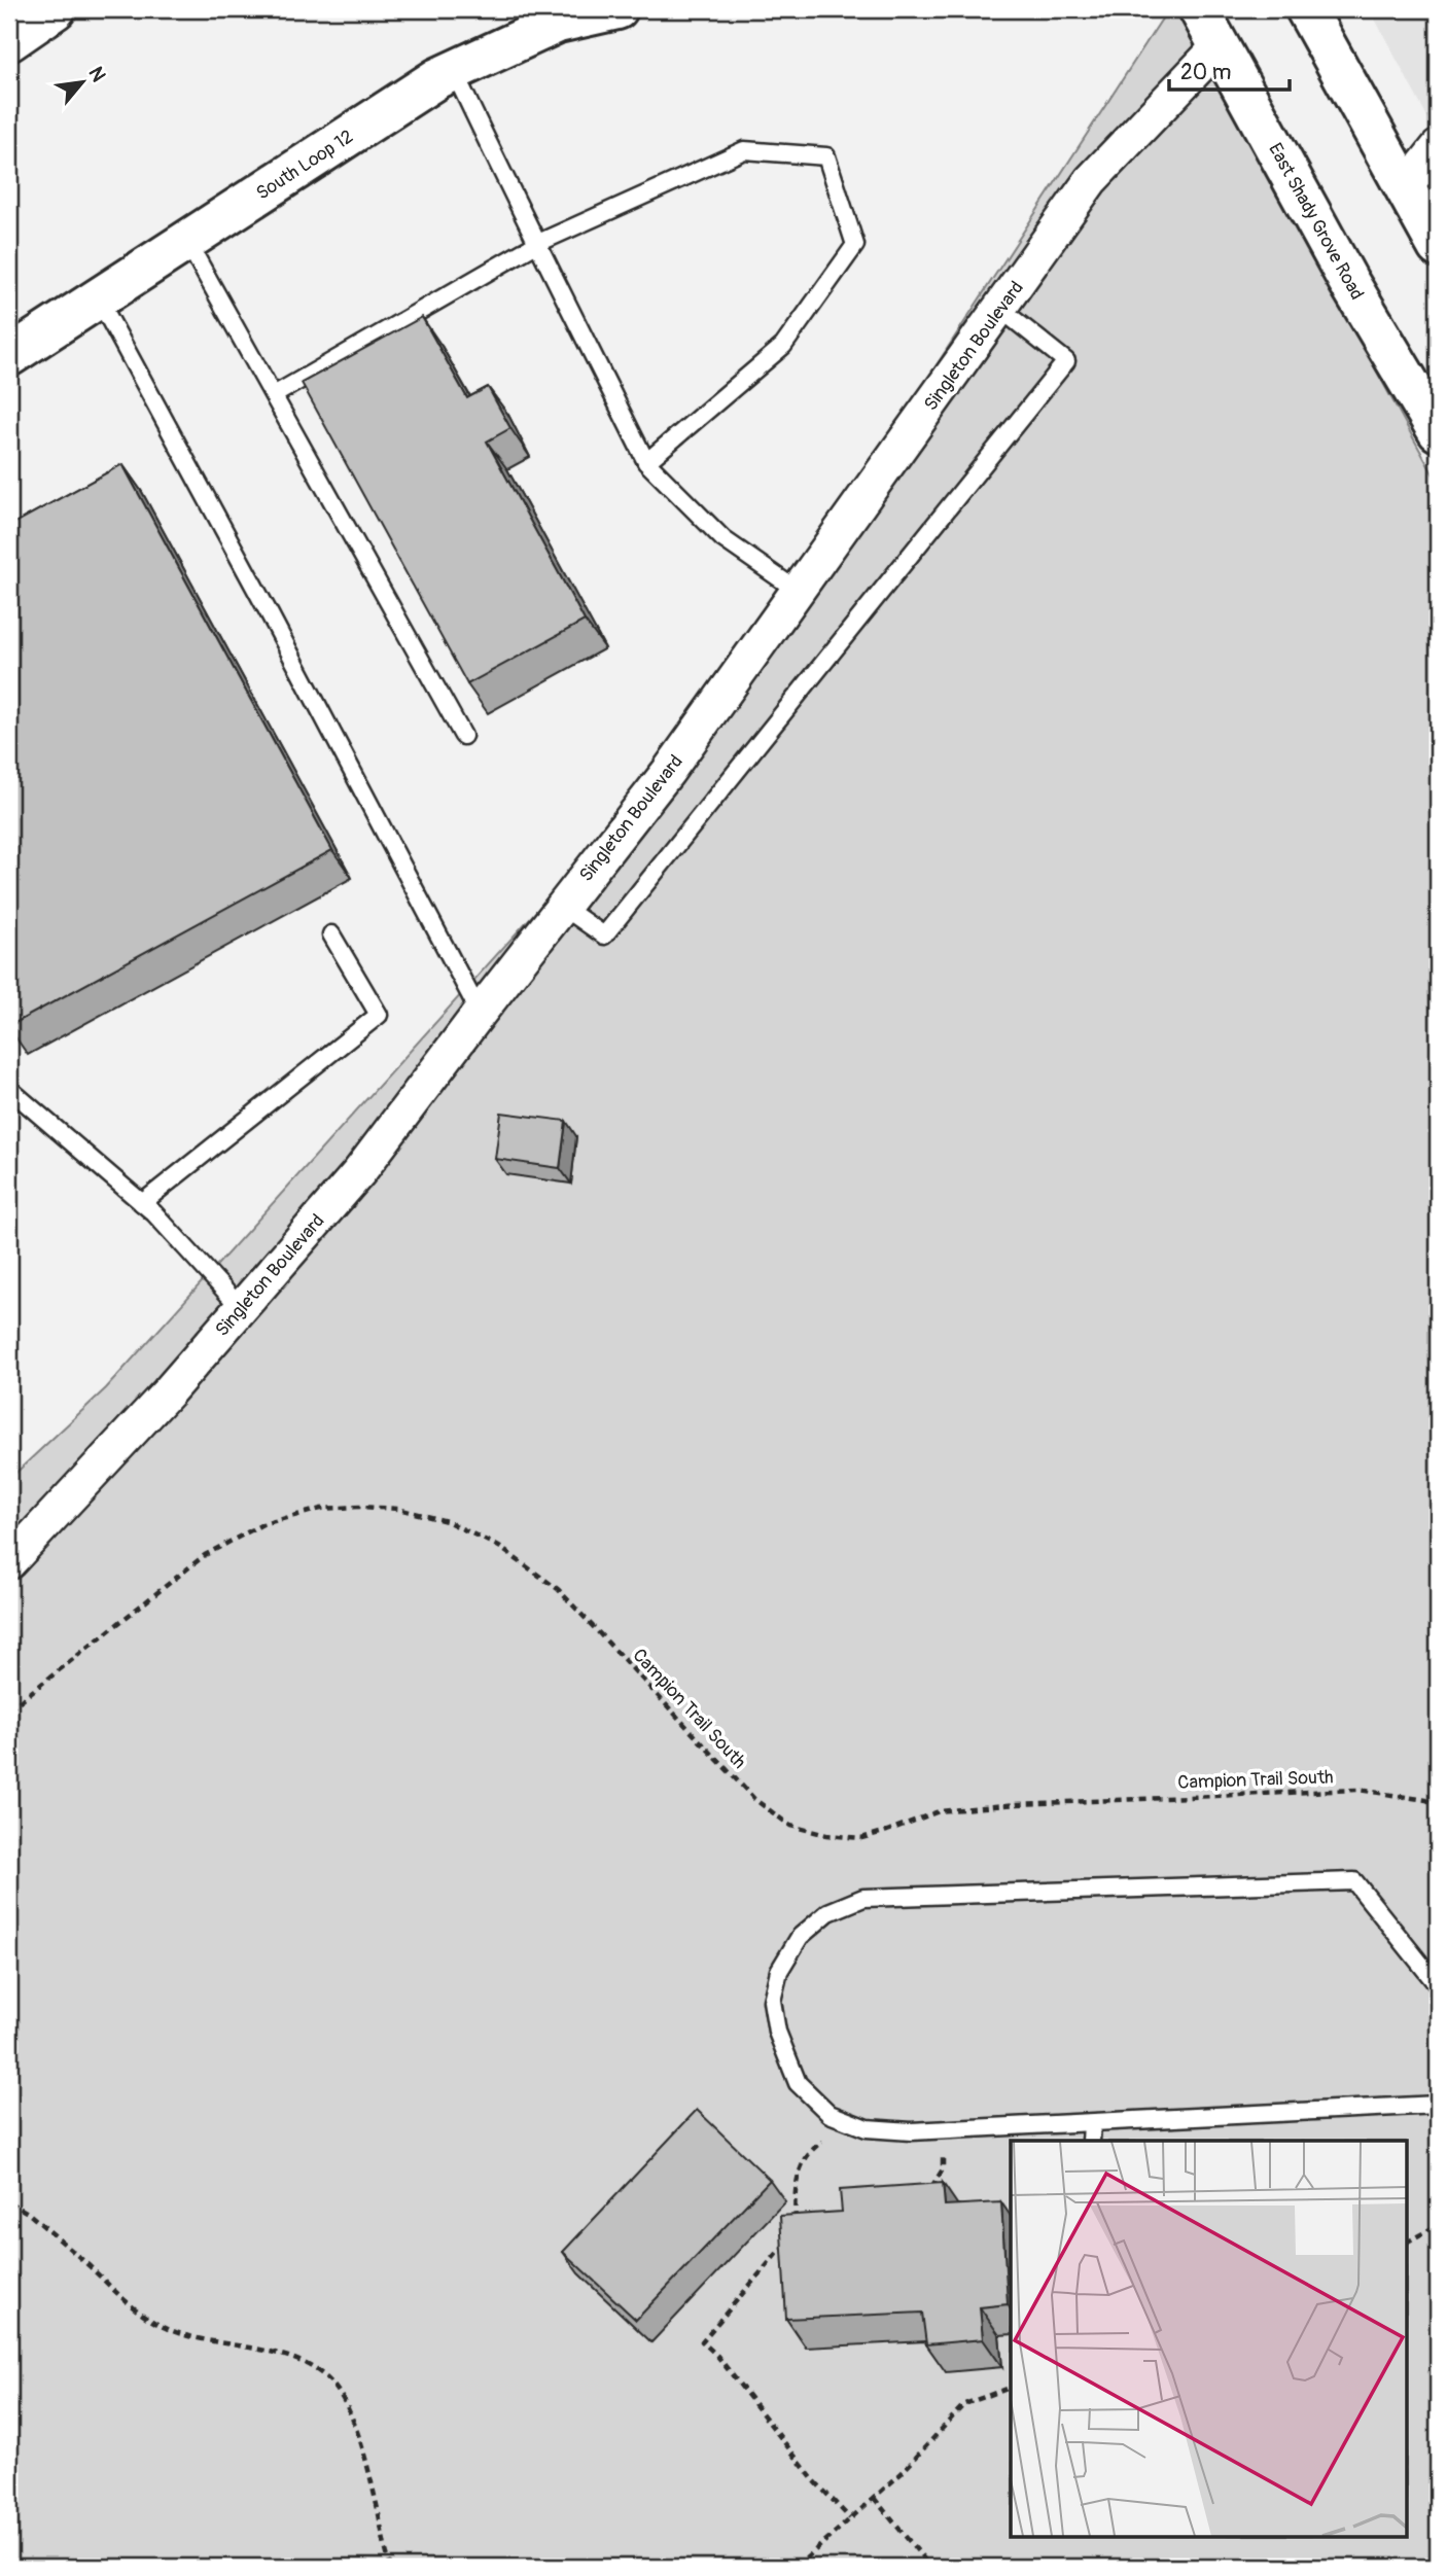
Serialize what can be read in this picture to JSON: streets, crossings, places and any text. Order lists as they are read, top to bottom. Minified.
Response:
{"streets":{"main road":["South Loop 12","East Shady Grove Road"],"street":["Singleton Boulevard"],"path":["Campion Trail South"]},"crossings":[["East Shady Grove Road","Singleton Boulevard"]],"scale_bar":"20 m","north":"top right"}
